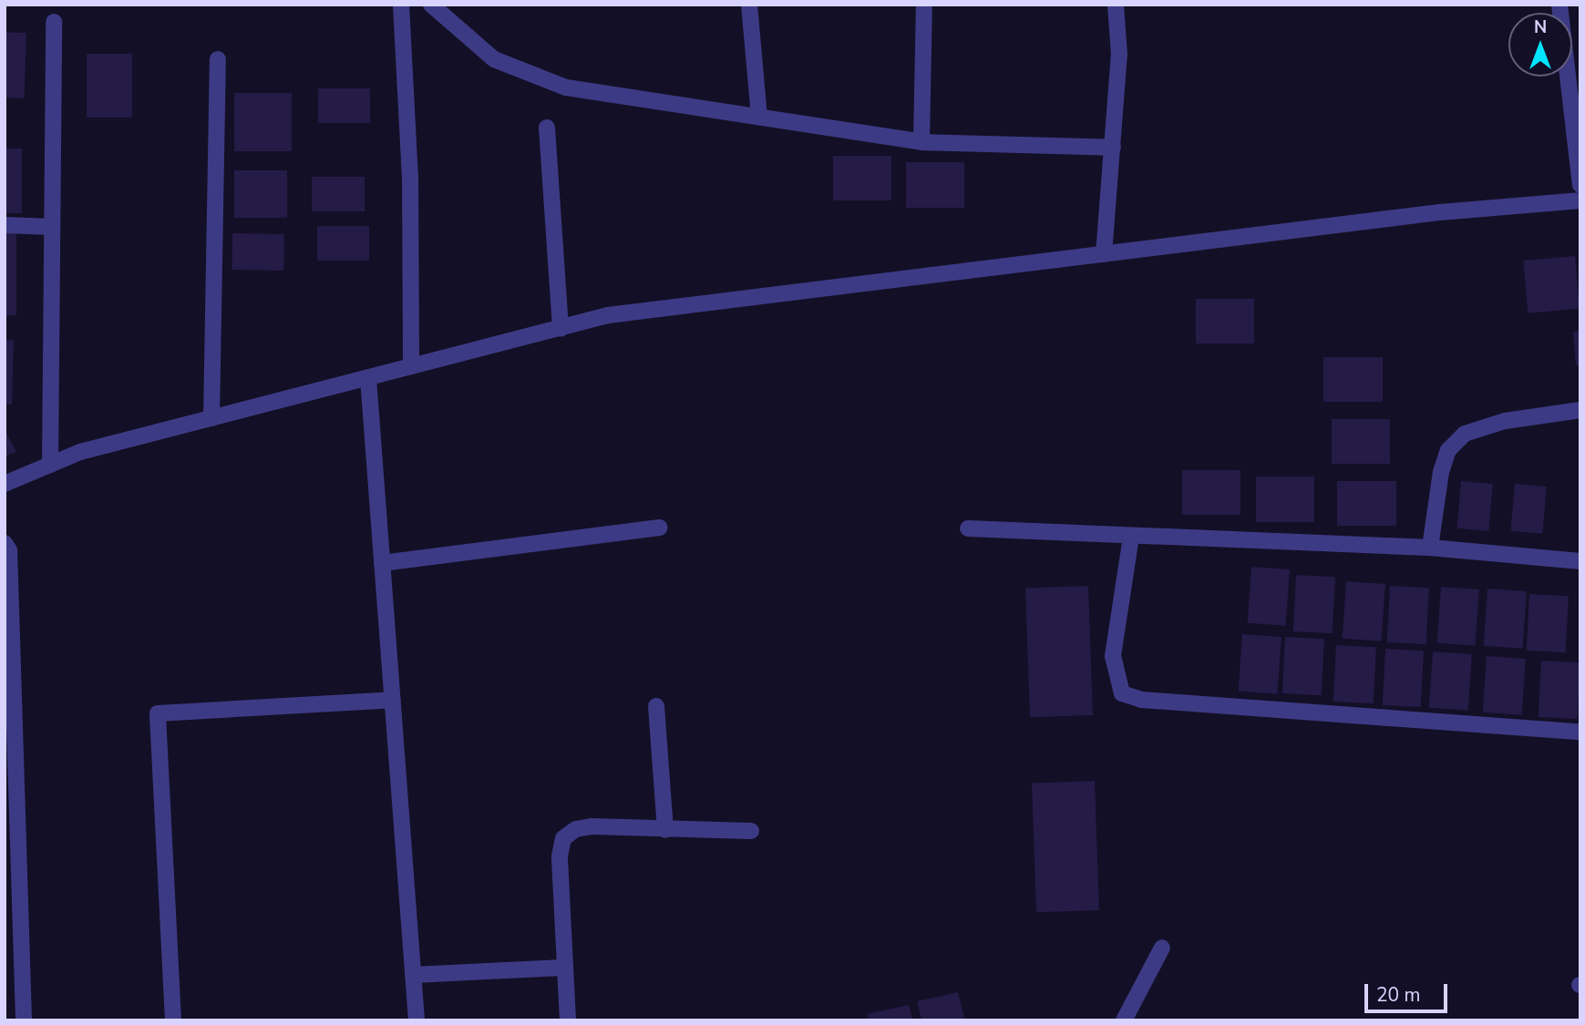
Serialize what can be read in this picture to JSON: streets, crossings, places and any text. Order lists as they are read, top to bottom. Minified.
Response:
{"scale_bar":"20 m","north":"top"}
